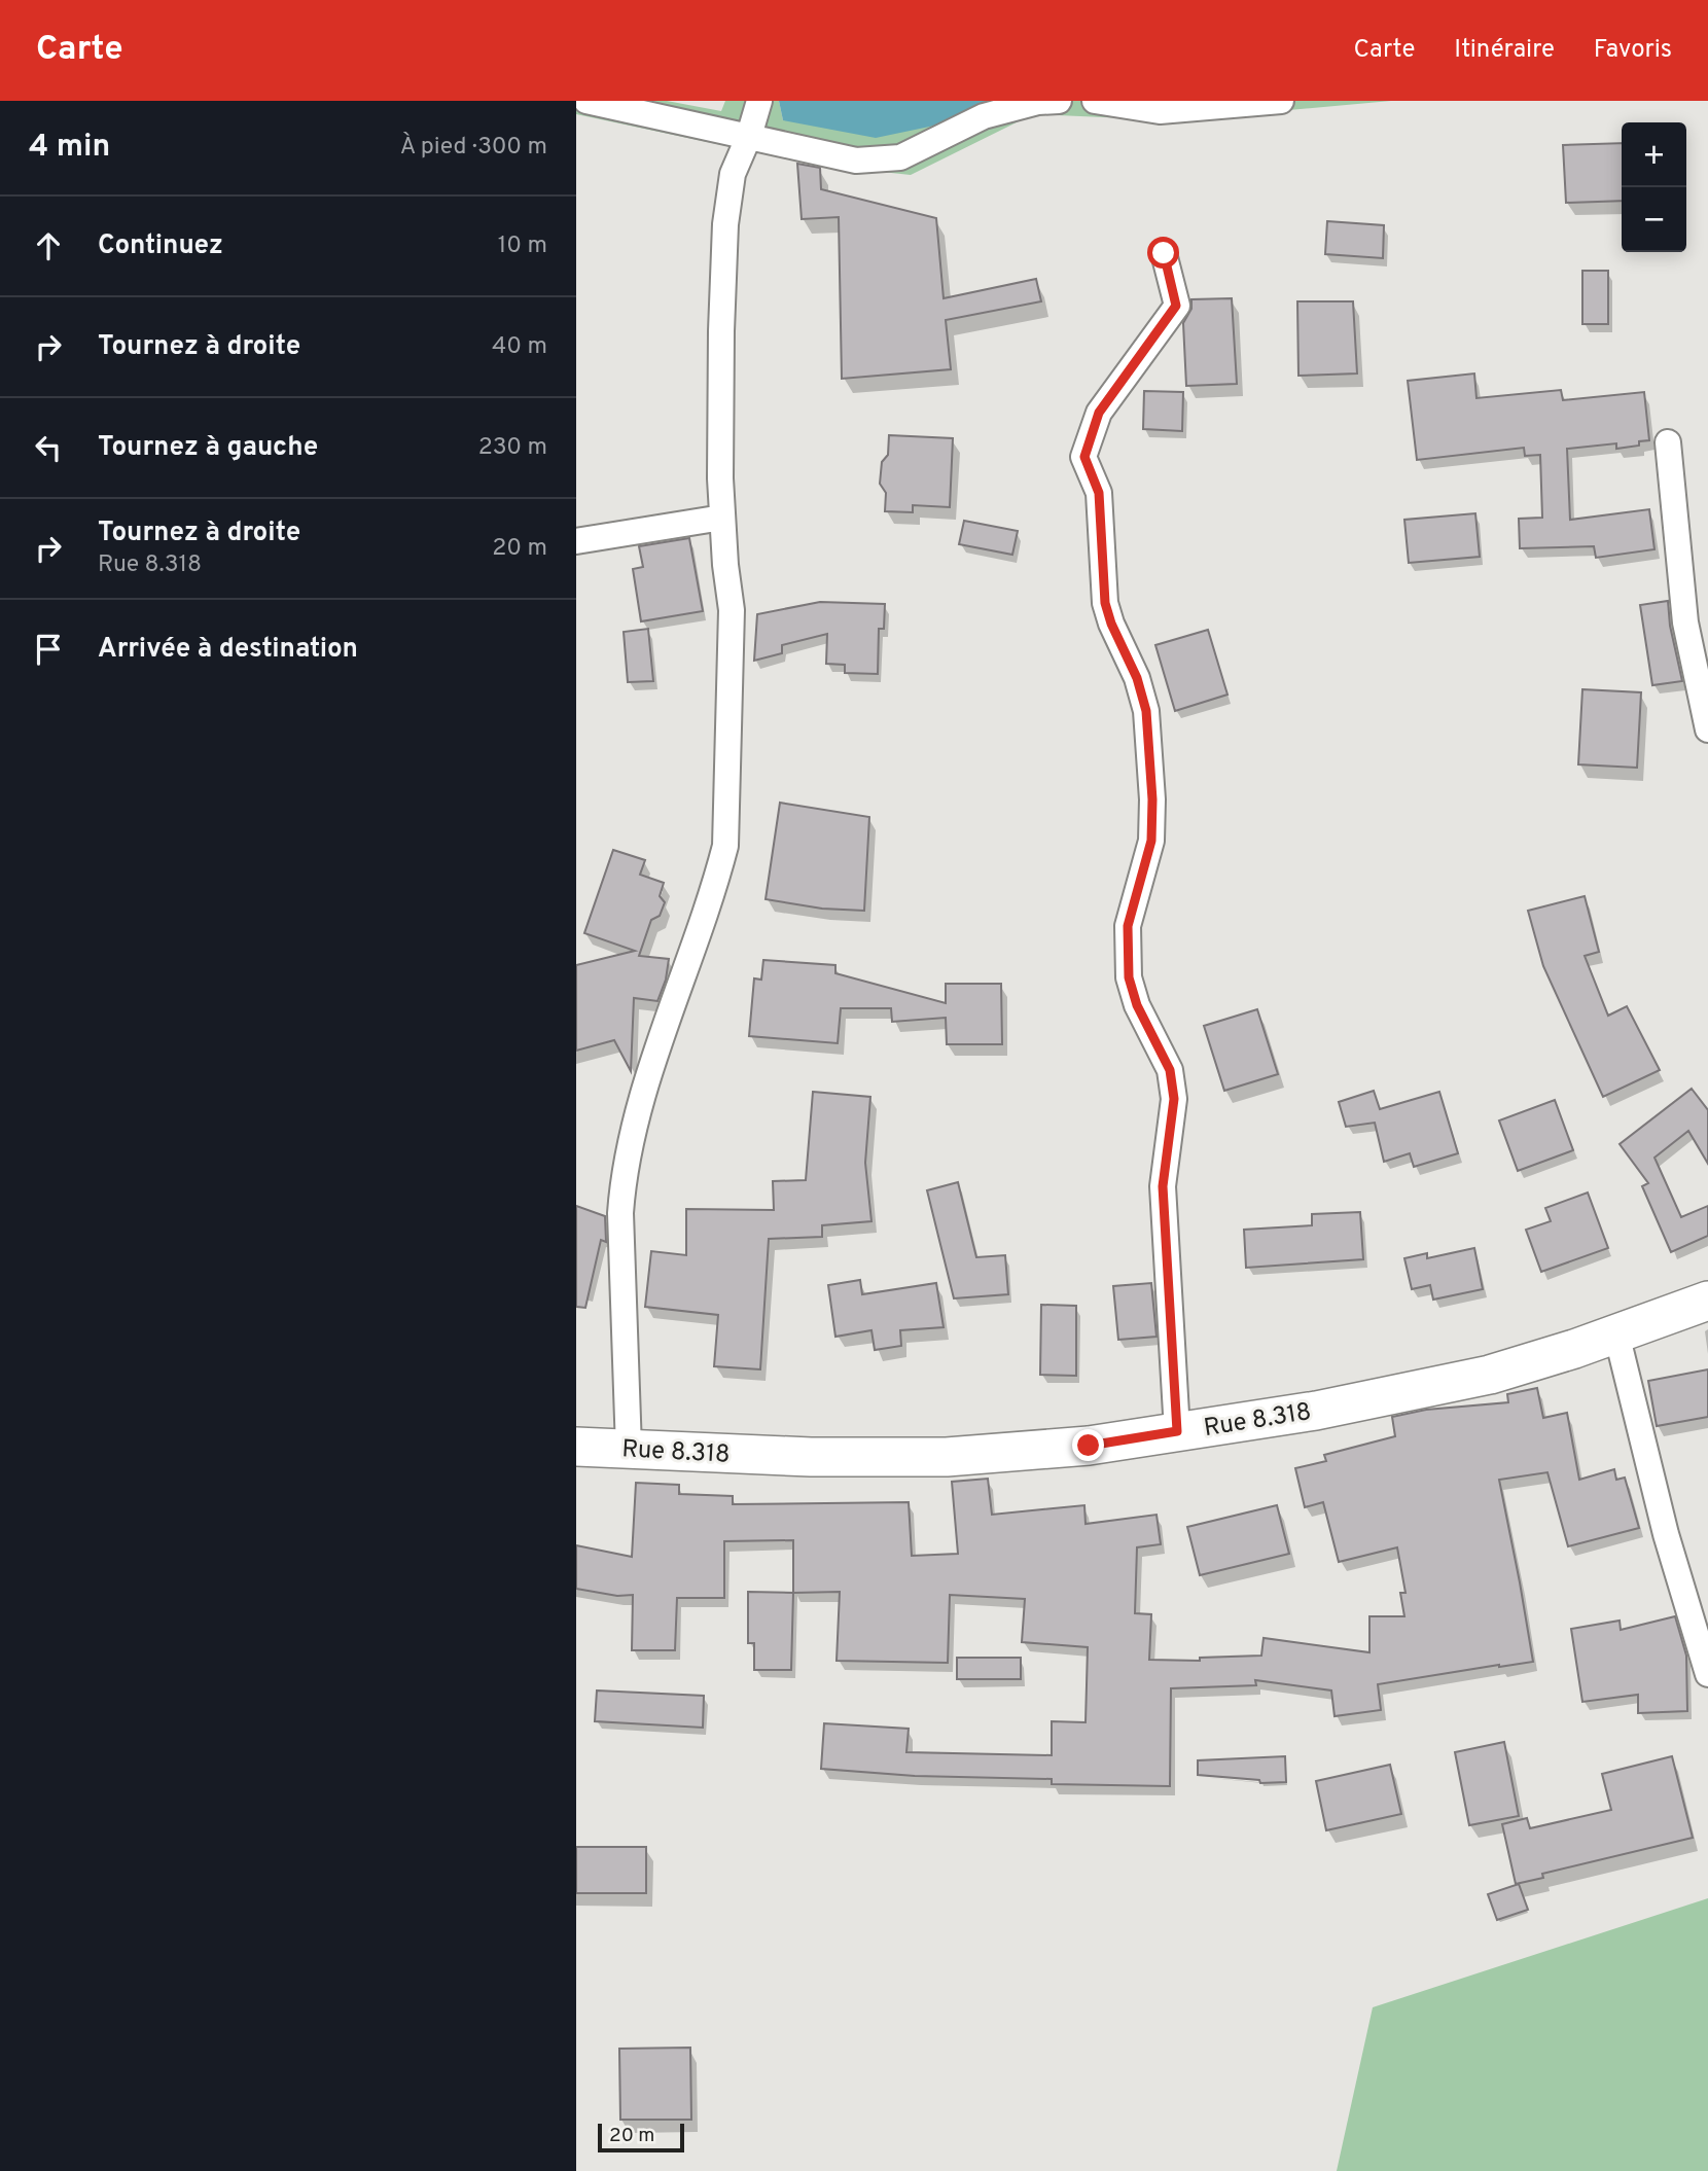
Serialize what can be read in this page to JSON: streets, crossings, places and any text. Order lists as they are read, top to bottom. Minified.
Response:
{"streets":{"main road":["Rue 8.318"]},"scale_bar":"20 m","page":{"header":"Carte","nav":["Carte","Itinéraire","Favoris"],"heading":["4 min","À pied · 300 m"],"map_buttons":["+","−"],"list":[["Continuez","10 m"],["Tournez à droite","40 m"],["Tournez à gauche","230 m"],["Tournez à droite","Rue 8.318","20 m"],"Arrivée à destination"],"scale":"20 m"}}
